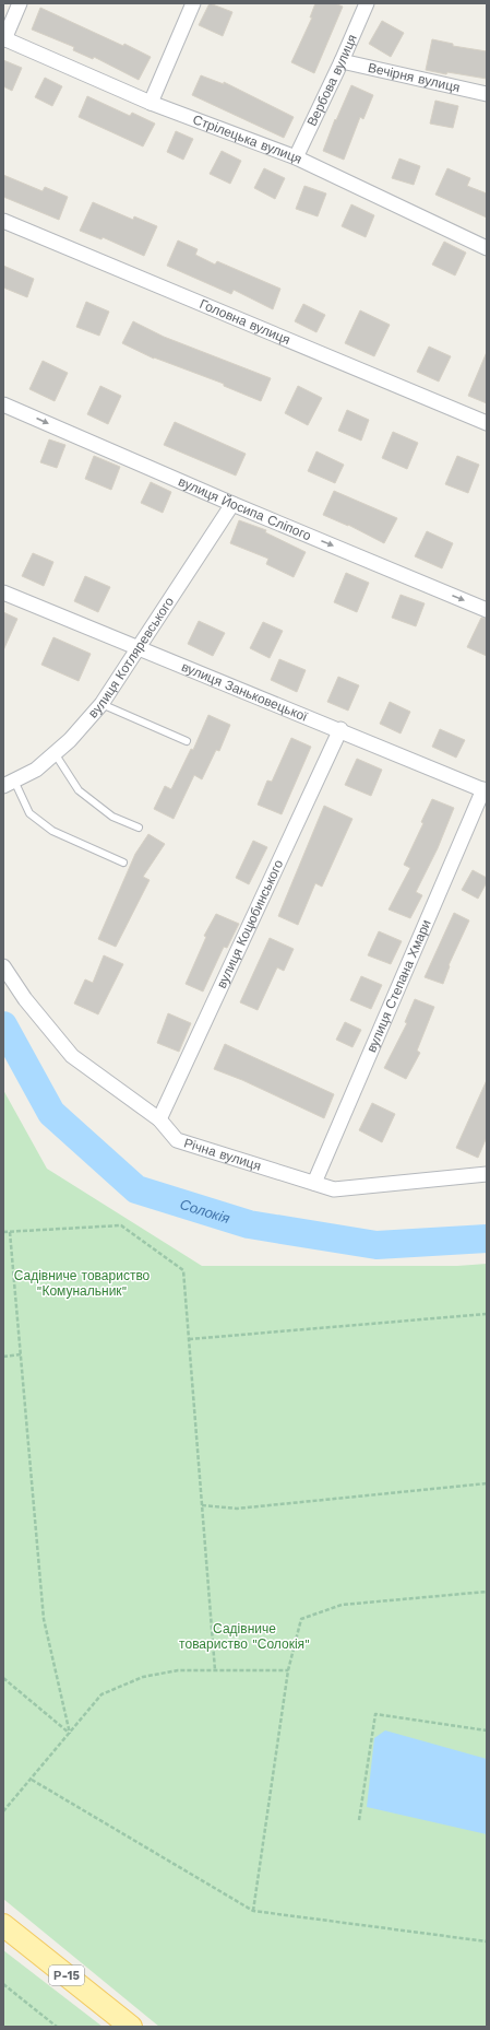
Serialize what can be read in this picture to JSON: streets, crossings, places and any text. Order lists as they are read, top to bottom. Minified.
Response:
{"streets":{"main road":["Р-15"],"street":["Вечірня вулиця","Вербова вулиця","Стрілецька вулиця","Головна вулиця","вулиця Йосипа Сліпого","вулиця Котляревського","вулиця Заньковецької","вулиця Коцюбинського","вулиця Степана Хмари","Річна вулиця"]},"crossings":[["Вечірня вулиця","Вербова вулиця"],["Вербова вулиця","Стрілецька вулиця"],["вулиця Йосипа Сліпого","вулиця Котляревського"],["вулиця Котляревського","вулиця Заньковецької"],["вулиця Заньковецької","вулиця Коцюбинського"],["вулиця Заньковецької","вулиця Степана Хмари"],["вулиця Коцюбинського","Річна вулиця"],["вулиця Степана Хмари","Річна вулиця"]],"one_way":["вулиця Йосипа Сліпого"],"water":["Солокія"],"parks":["Садівниче товариство \"Комунальник\"","Садівниче товариство \"Солокія\""]}
